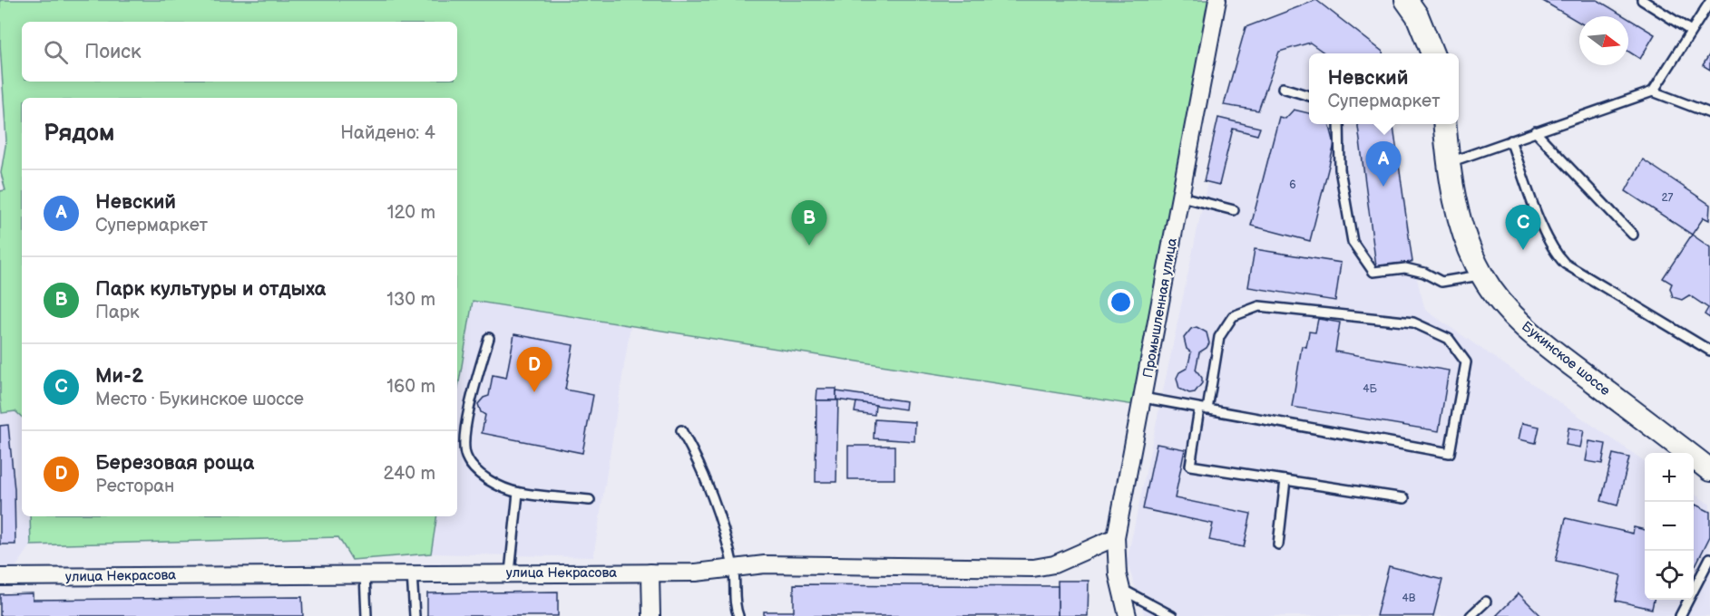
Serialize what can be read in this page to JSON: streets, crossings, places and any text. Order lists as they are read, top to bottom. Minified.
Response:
{"streets":{"main road":["Букинское шоссе"],"street":["Промышленная улица","улица Некрасова"]},"crossings":[["Промышленная улица","улица Некрасова"]],"house_numbers":["6","27","4Б","4В"],"north":"right","page":{"search":"Поиск","popup":["Невский","Супермаркет"],"heading":["Рядом","Найдено: 4"],"pins":["A","B","C","D"],"list":[{"mark":"A","name":"Невский","note":"Супермаркет","value":"120 m"},{"mark":"B","name":"Парк культуры и отдыха","note":"Парк","value":"130 m"},{"mark":"C","name":"Ми-2","note":"Место · Букинское шоссе","value":"160 m"},{"mark":"D","name":"Березовая роща","note":"Ресторан","value":"240 m"}],"map_buttons":["+","−"]}}
